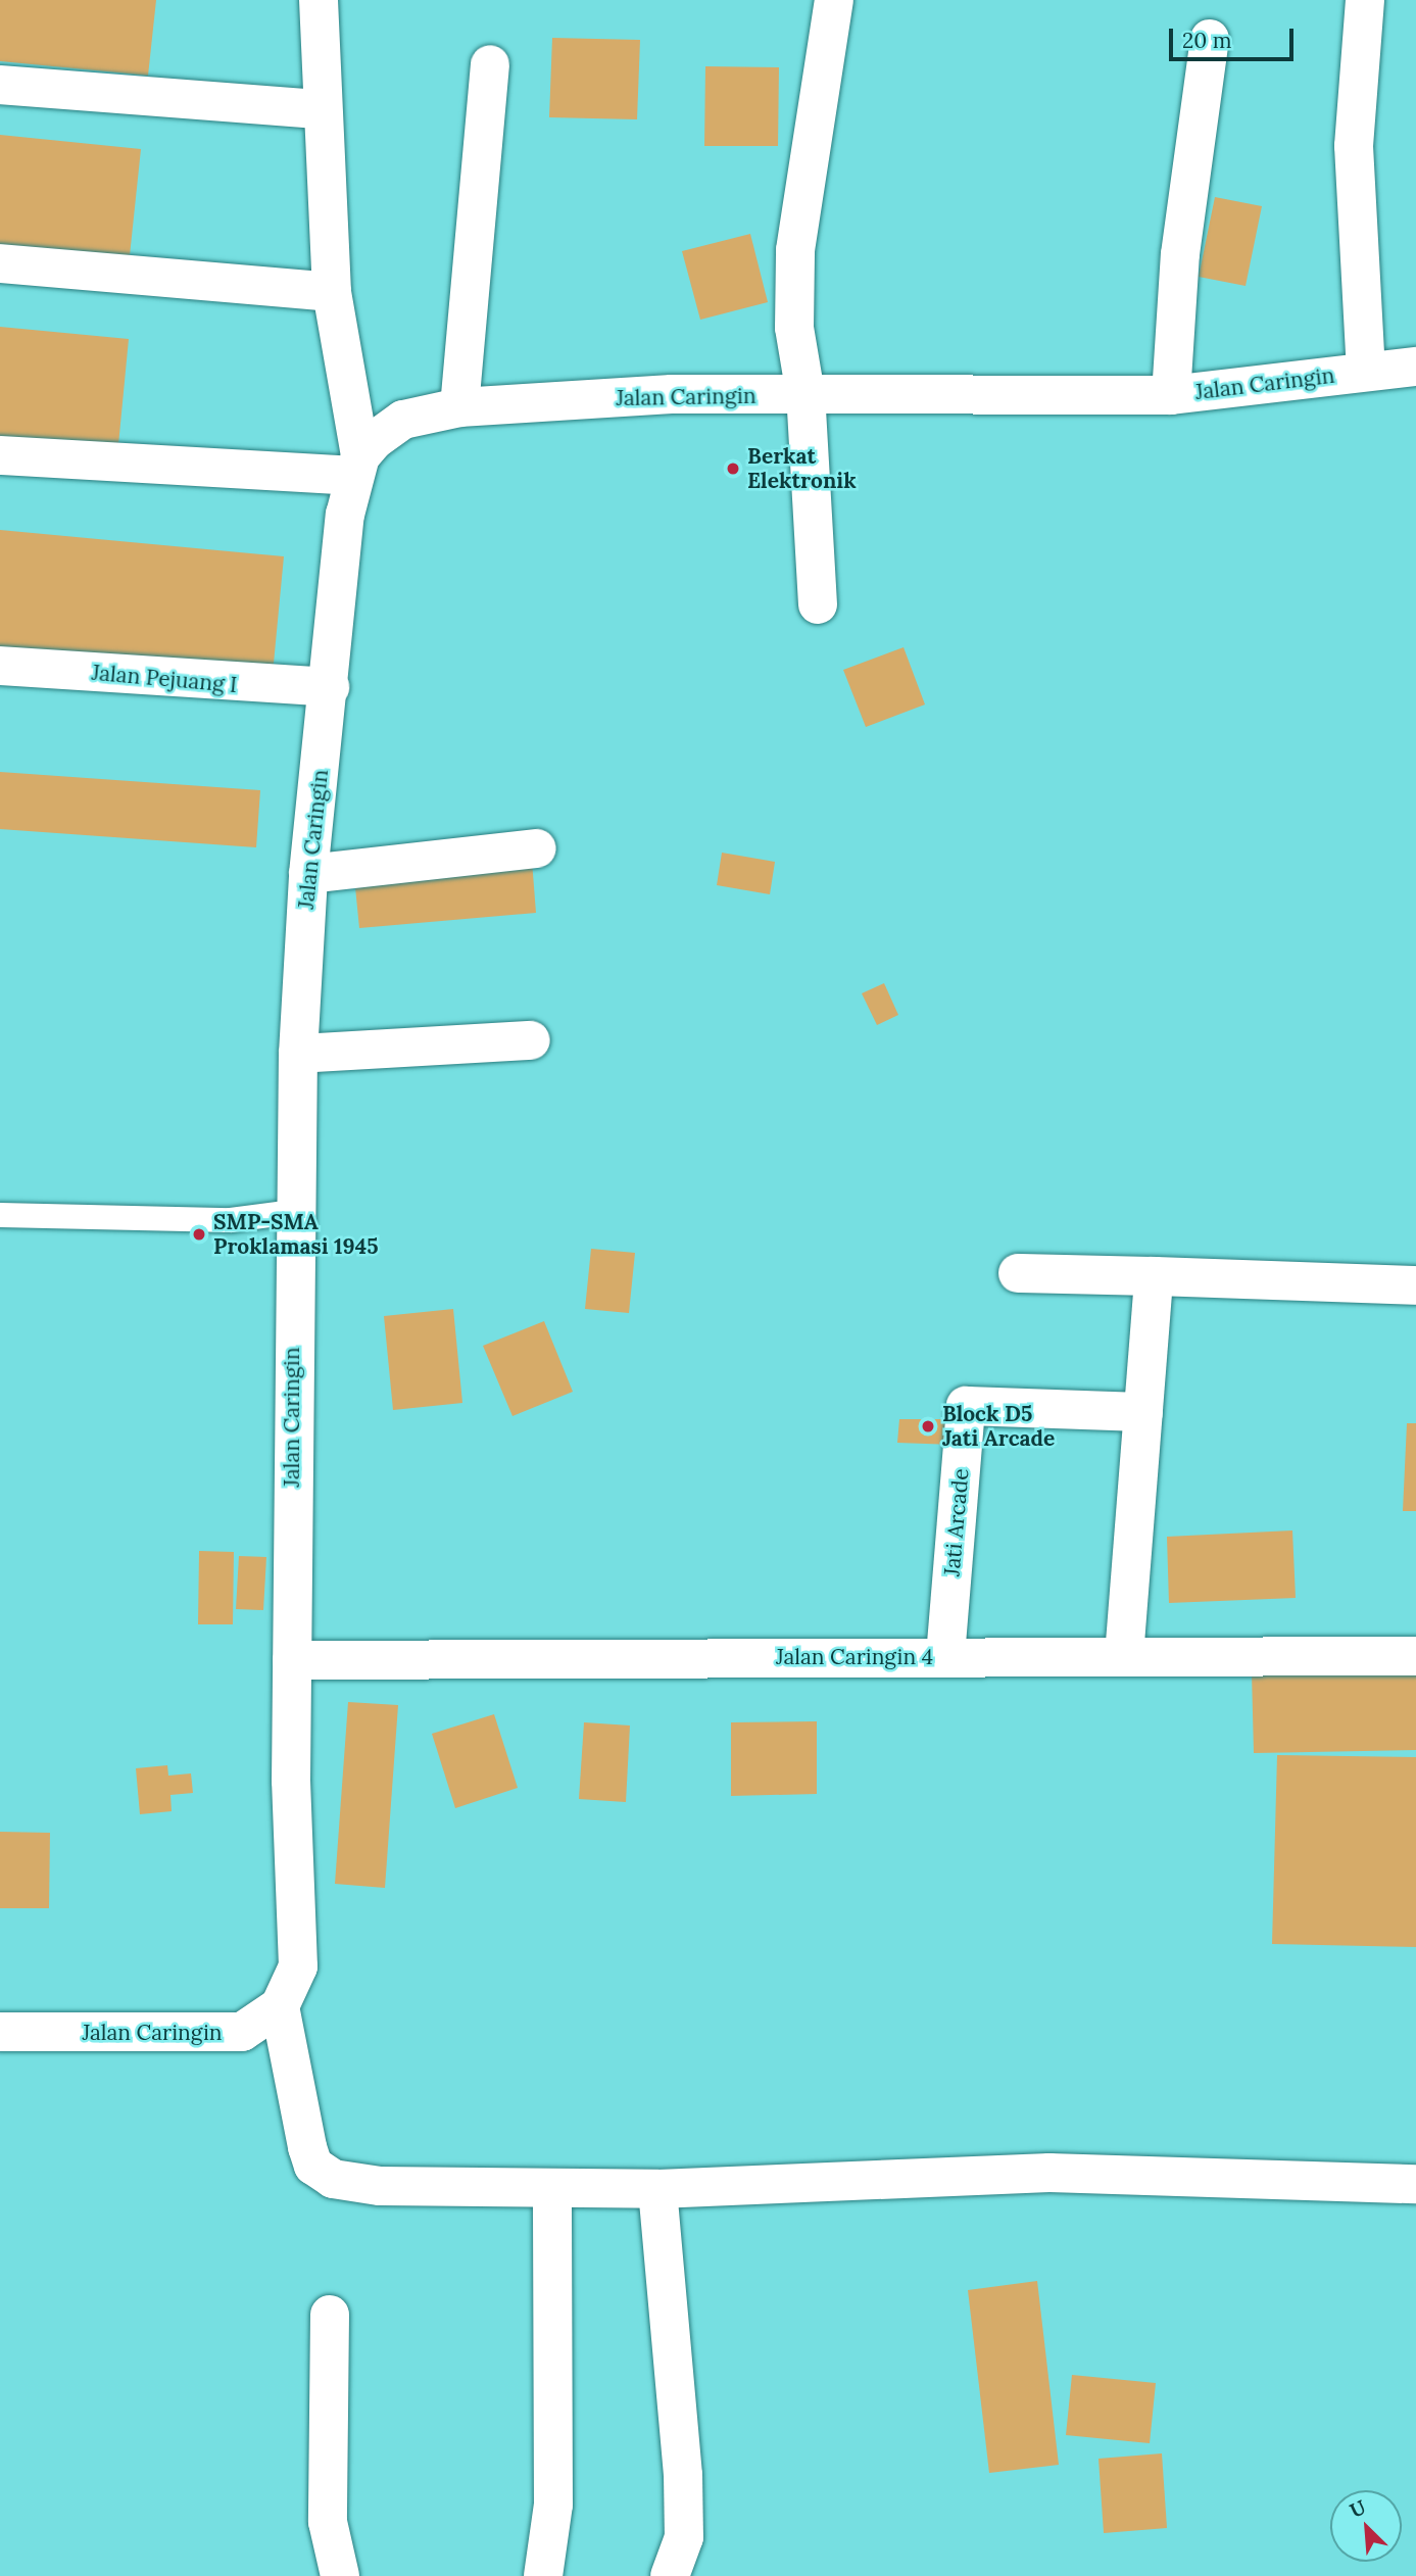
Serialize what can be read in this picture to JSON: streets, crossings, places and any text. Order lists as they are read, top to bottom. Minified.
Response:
{"streets":{"street":["Jalan Caringin","Jalan Pejuang I","Jati Arcade","Jalan Caringin 4"]},"crossings":[["Jalan Caringin","Jalan Pejuang I"],["Jalan Caringin","Jalan Caringin 4"]],"places":["Berkat Elektronik","SMP-SMA Proklamasi 1945","Block D5 Jati Arcade"],"scale_bar":"20 m","north":"top left"}
